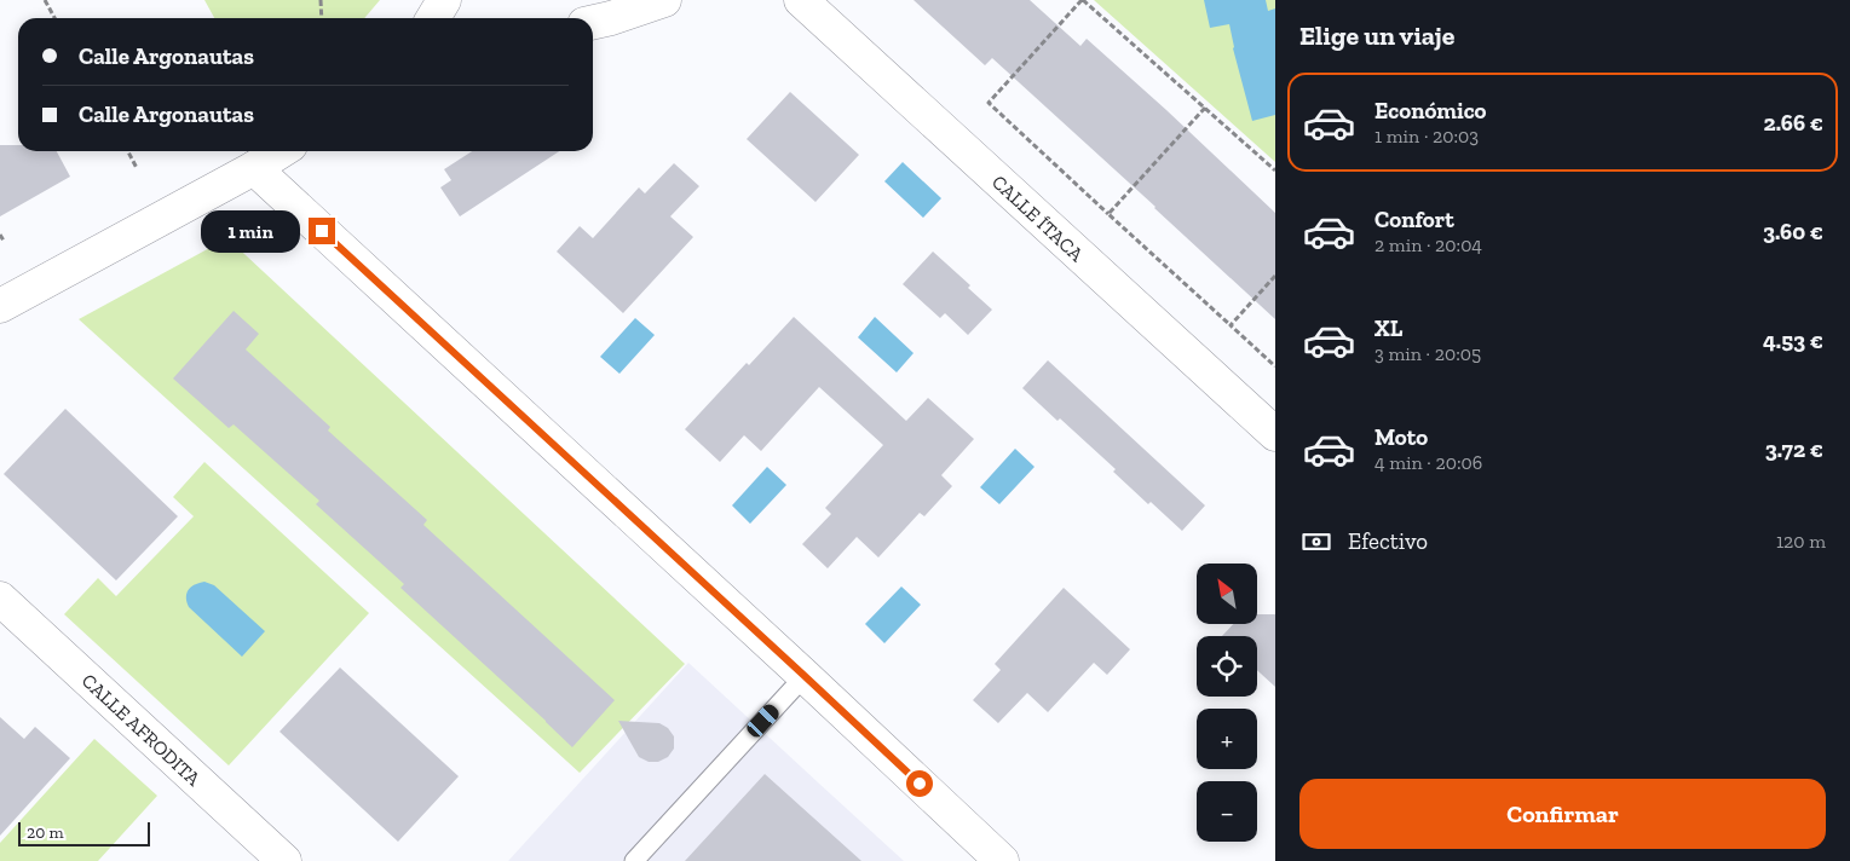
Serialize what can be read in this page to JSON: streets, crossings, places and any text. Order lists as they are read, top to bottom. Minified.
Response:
{"streets":{"street":["CALLE ÍTACA","CALLE AFRODITA"]},"scale_bar":"20 m","north":"top left","page":{"heading":"Elige un viaje","banner":["Calle Argonautas","Calle Argonautas"],"list":[{"name":"Económico","note":"1 min · 20:03","value":"2.66 €"},{"name":"Confort","note":"2 min · 20:04","value":"3.60 €"},{"name":"XL","note":"3 min · 20:05","value":"4.53 €"},{"name":"Moto","note":"4 min · 20:06","value":"3.72 €"}],"bubble":"1 min","pay":["Efectivo","120 m"],"map_buttons":["+","−"],"buttons":"Confirmar","scale":"20 m"}}
